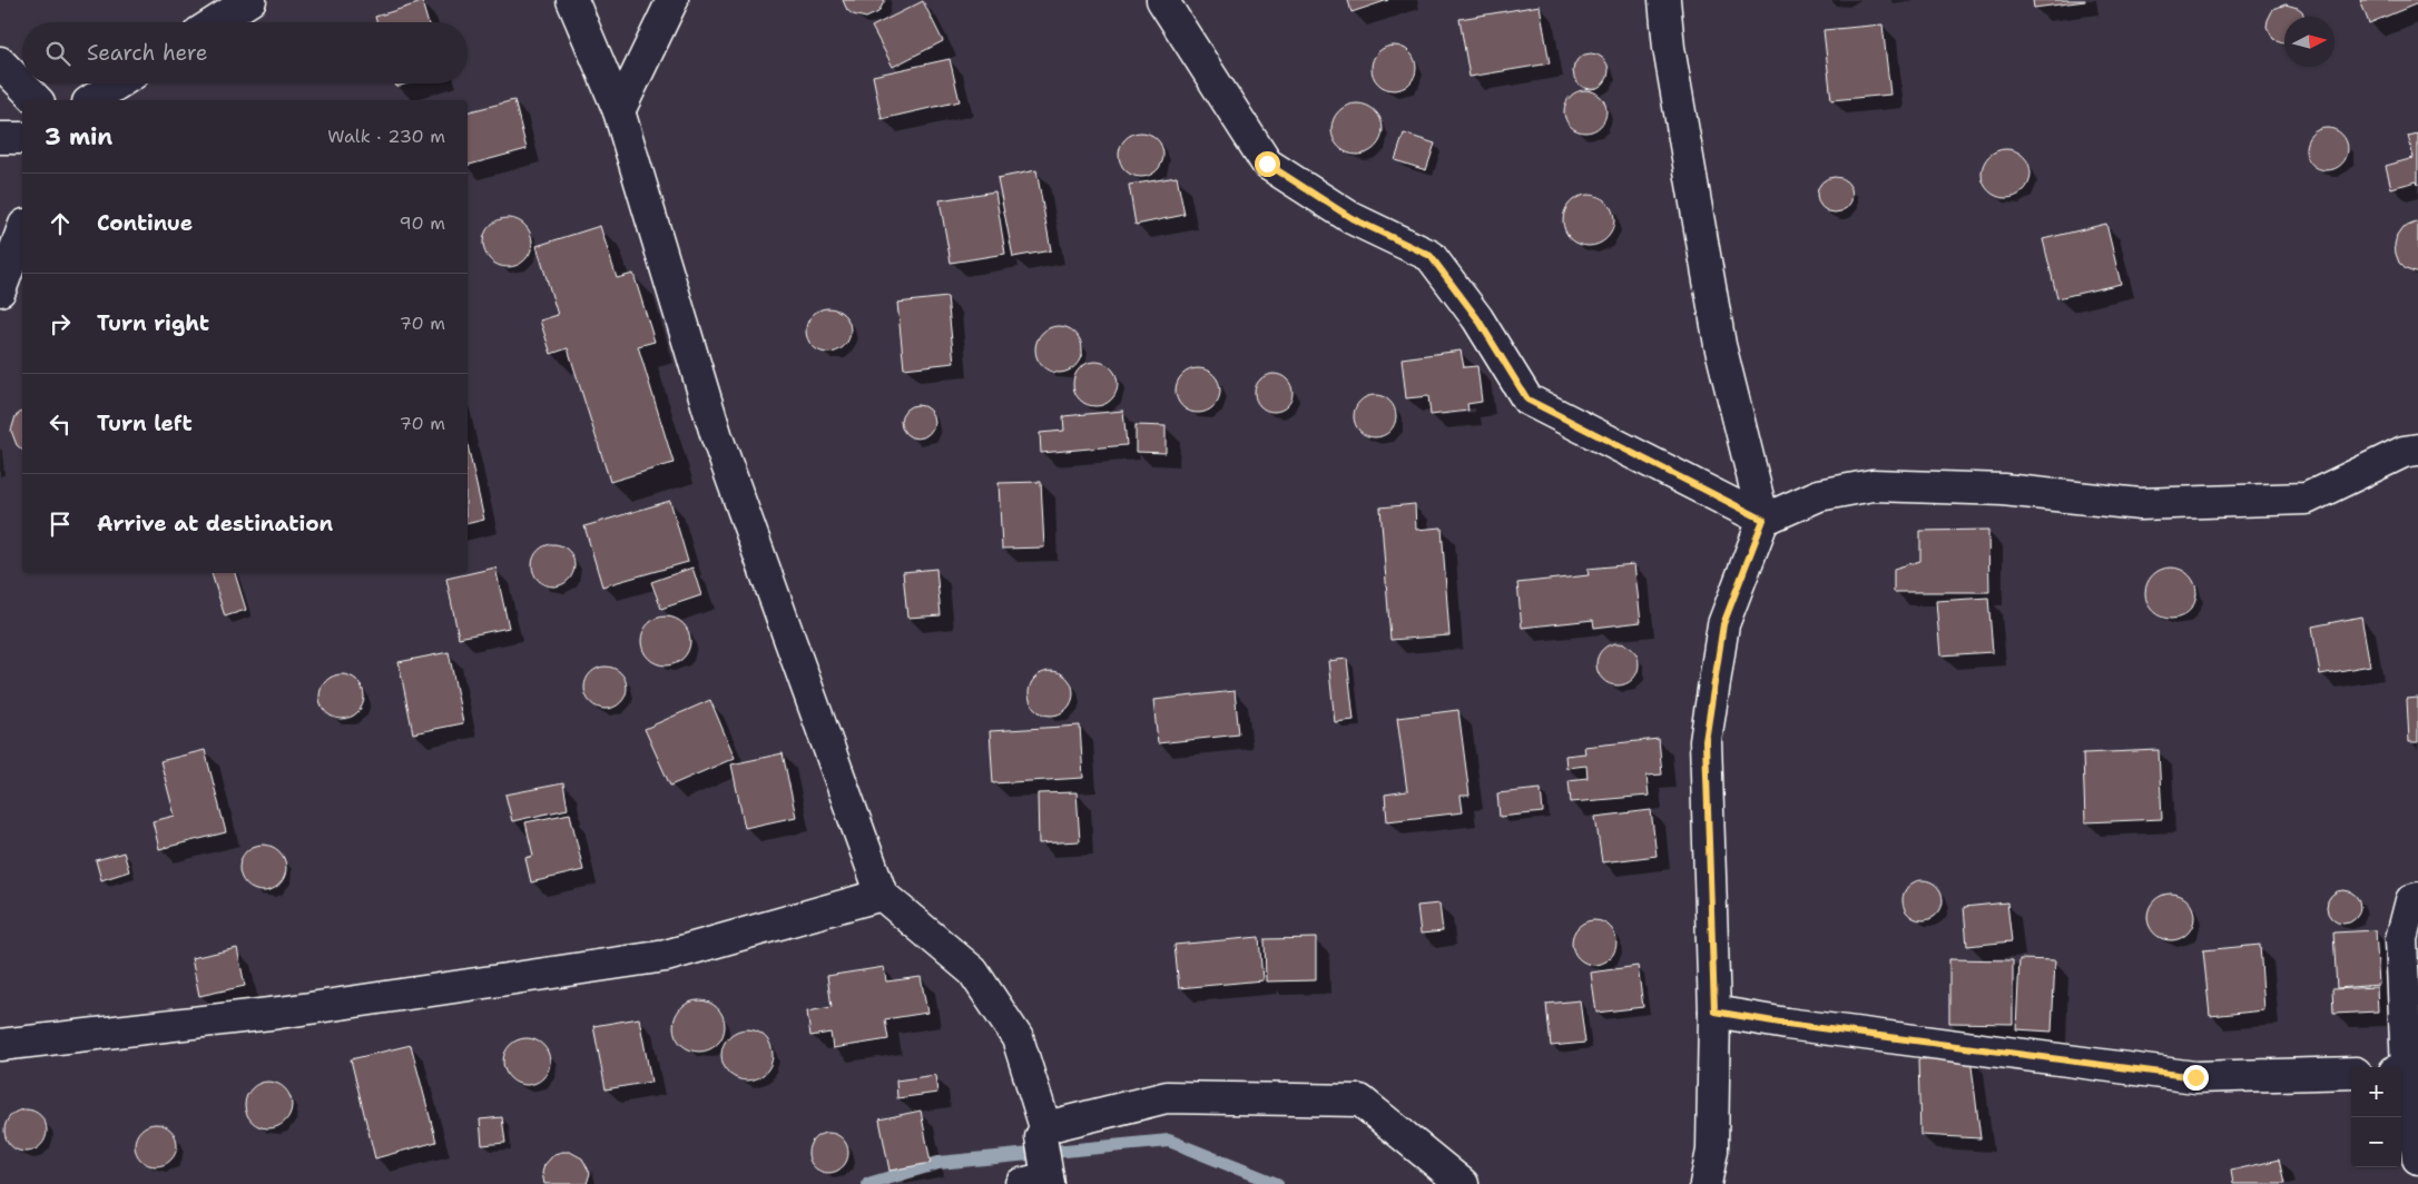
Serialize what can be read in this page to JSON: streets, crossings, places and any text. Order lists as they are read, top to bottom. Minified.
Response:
{"north":"right","page":{"search":"Search here","heading":["3 min","Walk · 230 m"],"list":[["Continue","90 m"],["Turn right","70 m"],["Turn left","70 m"],"Arrive at destination"],"map_buttons":["+","−"]}}
